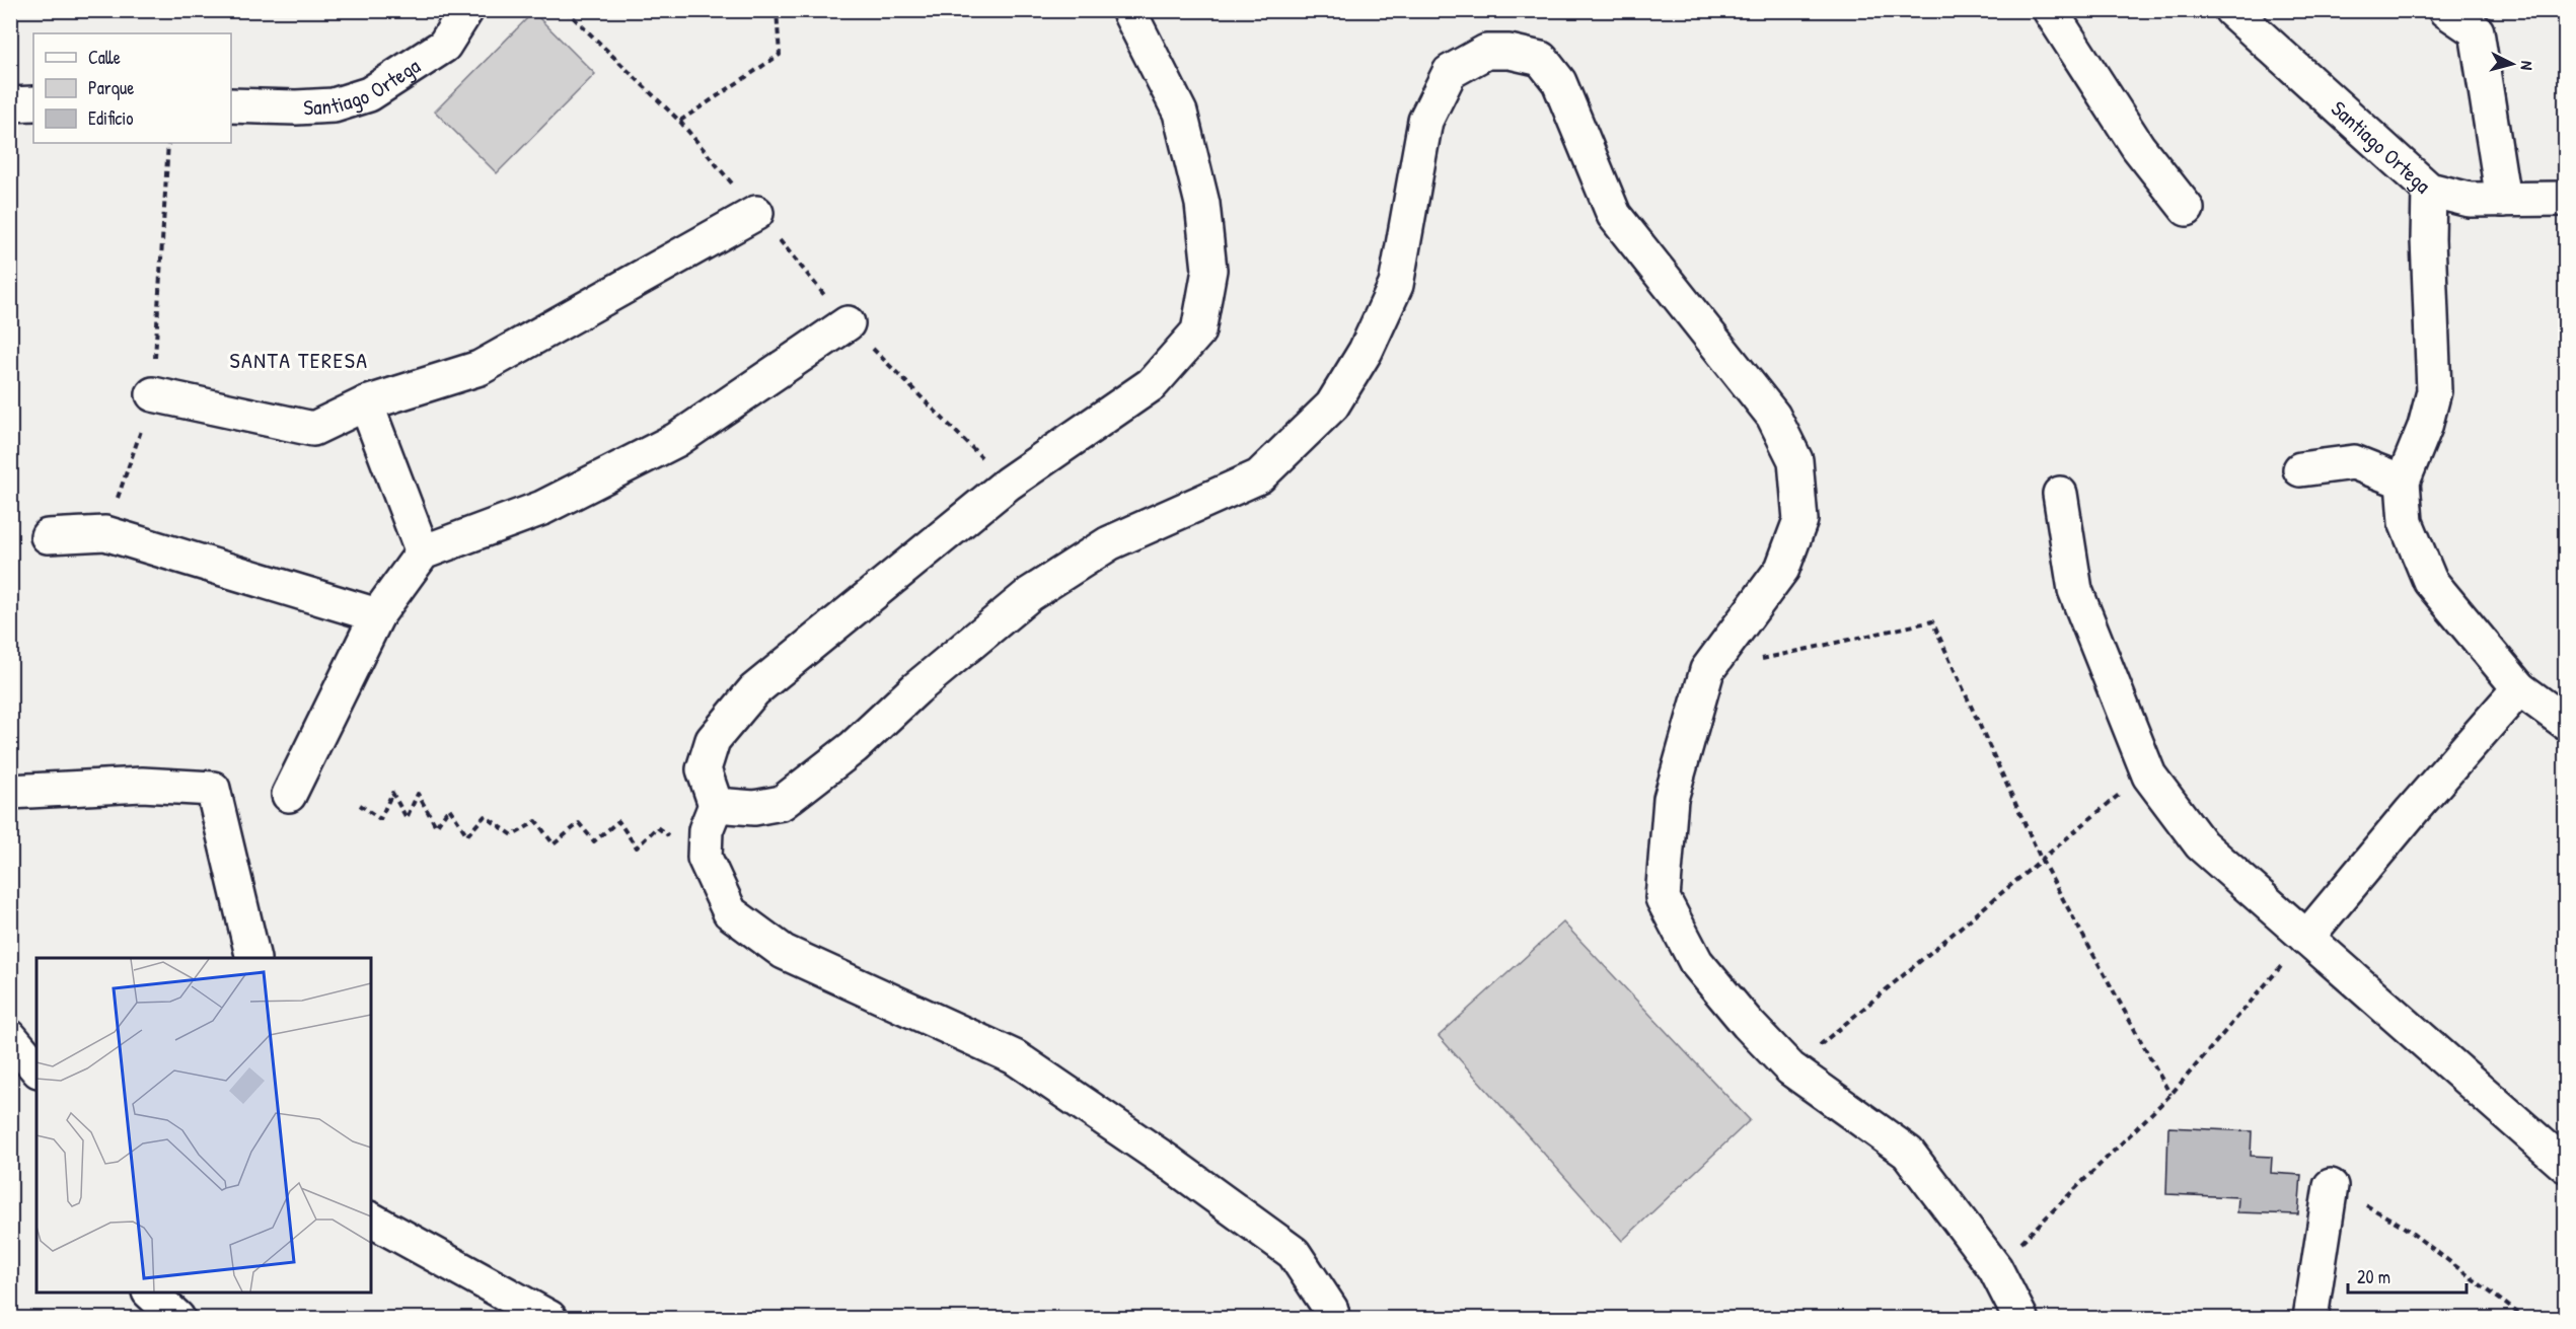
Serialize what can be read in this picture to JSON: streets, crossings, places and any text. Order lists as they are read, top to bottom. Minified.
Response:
{"streets":{"street":["Santiago Ortega"]},"districts":["SANTA TERESA"],"legend":["Calle","Parque","Edificio"],"scale_bar":"20 m","north":"right"}
